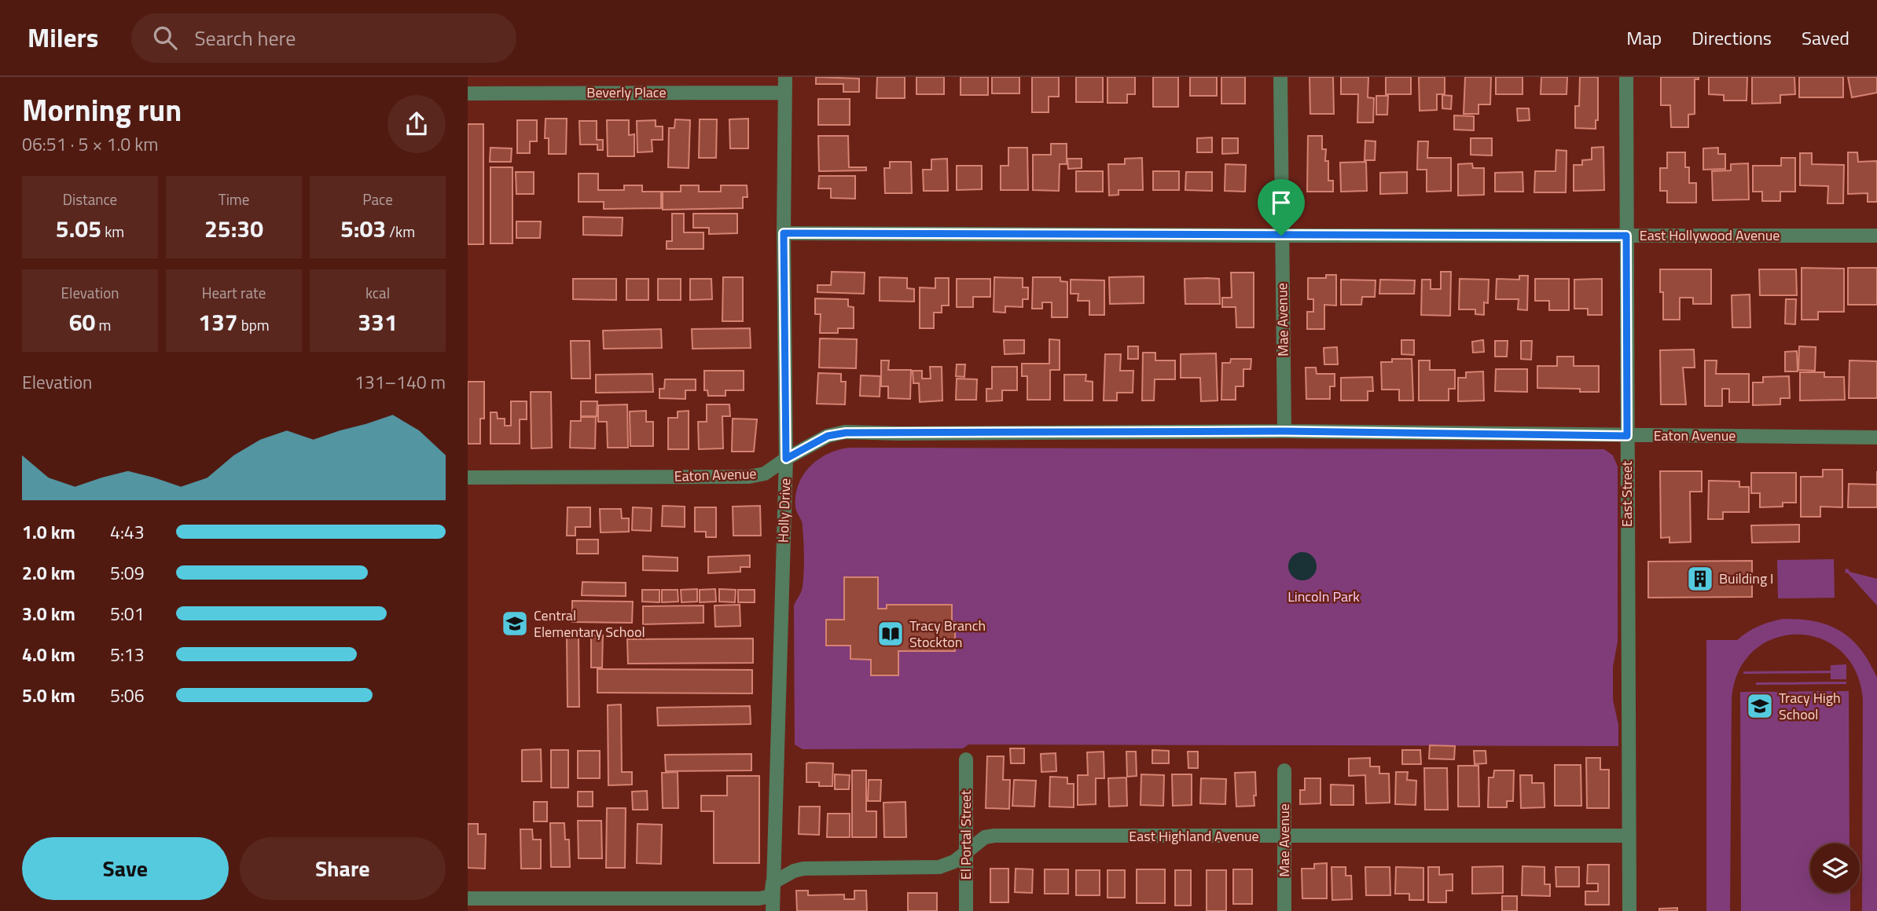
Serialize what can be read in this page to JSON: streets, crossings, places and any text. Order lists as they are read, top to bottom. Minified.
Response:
{"streets":{"street":["Beverly Place","East Hollywood Avenue","Mae Avenue","Eaton Avenue","East Street","Holly Drive","El Portal Street","East Highland Avenue"]},"crossings":[["Beverly Place","Holly Drive"],["East Hollywood Avenue","Mae Avenue"],["East Hollywood Avenue","East Street"],["East Hollywood Avenue","Holly Drive"],["Mae Avenue","Eaton Avenue"],["Mae Avenue","East Highland Avenue"],["Eaton Avenue","East Street"],["Eaton Avenue","Holly Drive"],["East Street","East Highland Avenue"],["Holly Drive","East Highland Avenue"],["El Portal Street","East Highland Avenue"]],"parks":["Lincoln Park"],"places":{"building":["Building I"],"school or university":["Central Elementary School","Tracy High School"],"library":["Tracy Branch Stockton"]},"page":{"header":"Milers","search":"Search here","nav":["Map","Directions","Saved"],"heading":["Morning run","06:51 · 5 × 1.0 km"],"stats":[["Distance","5.05 km"],["Time","25:30"],["Pace","5:03 /km"],["Elevation","60 m"],["Heart rate","137 bpm"],["kcal","331"]],"chart":["Elevation","131–140 m"],"list":[{"name":"1.0 km","note":"4:43"},{"name":"2.0 km","note":"5:09"},{"name":"3.0 km","note":"5:01"},{"name":"4.0 km","note":"5:13"},{"name":"5.0 km","note":"5:06"}],"buttons":["Save","Share"]}}
